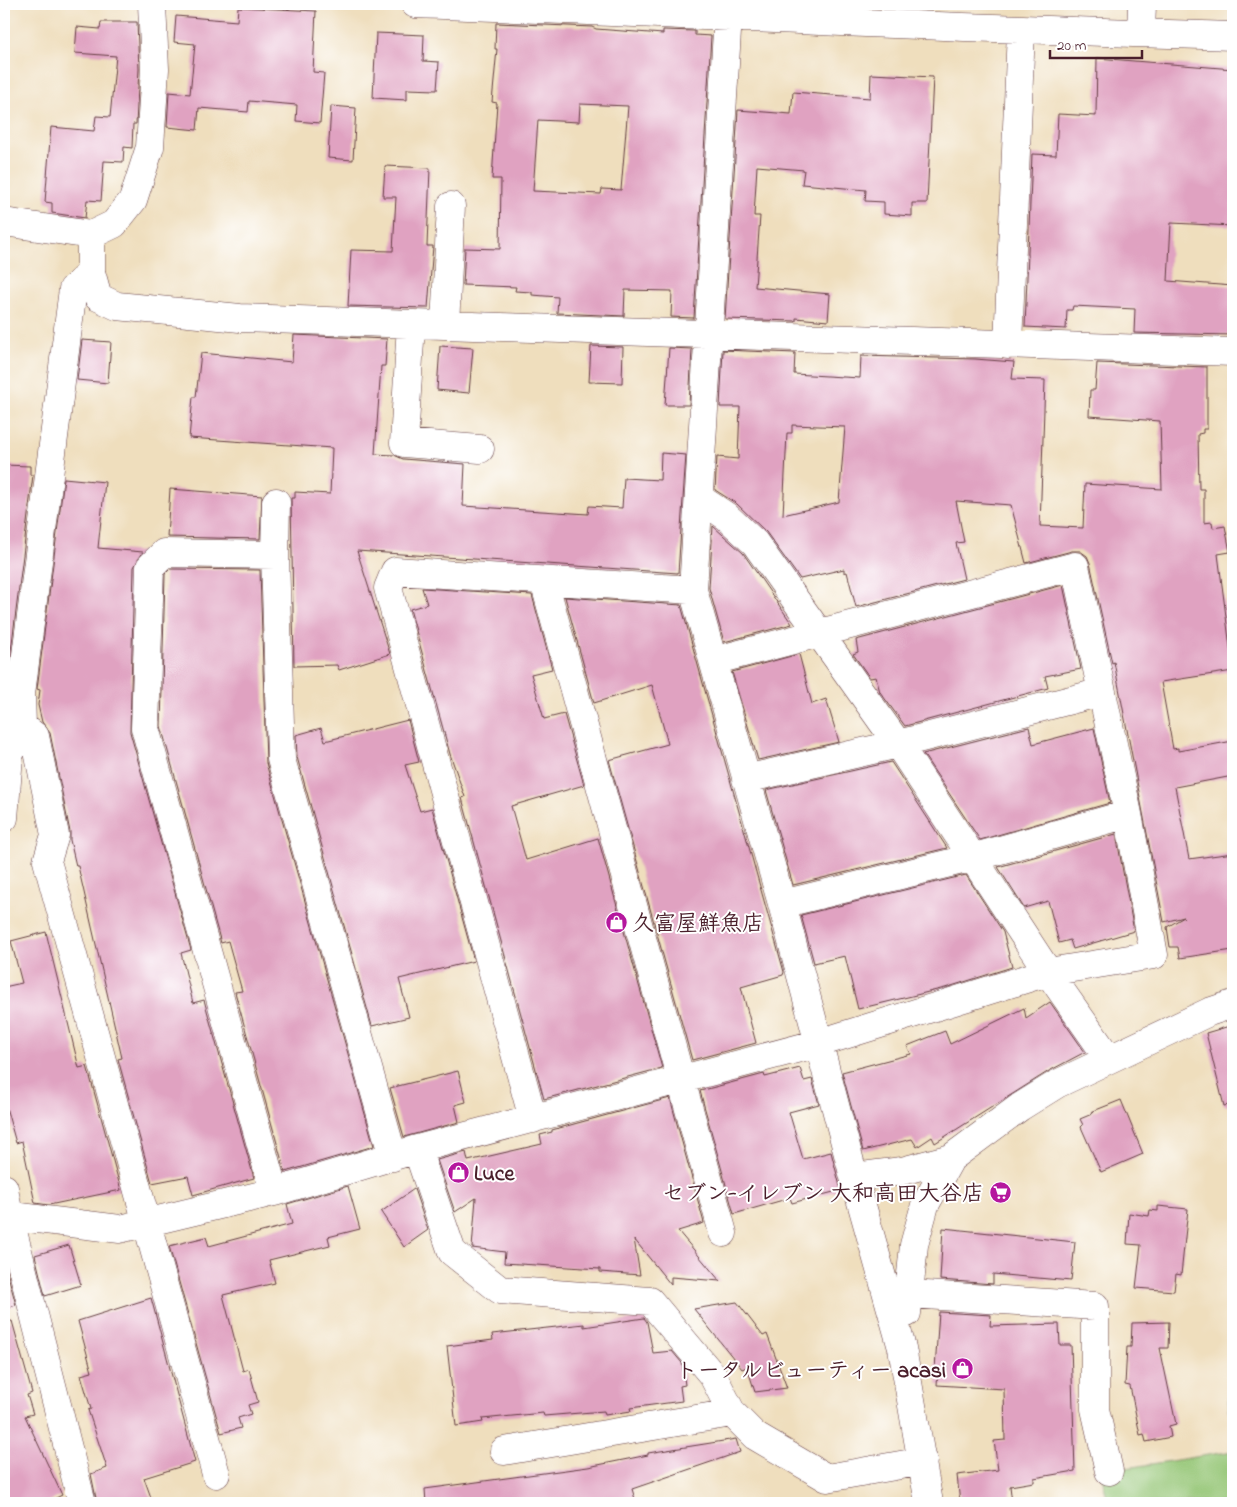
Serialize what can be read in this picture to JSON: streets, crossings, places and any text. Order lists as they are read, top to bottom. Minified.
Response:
{"places":{"shop":["久富屋鮮魚店","Luce","トータルビューティー acasi"],"supermarket":["セブン-イレブン 大和高田大谷店"]},"scale_bar":"20 m"}
